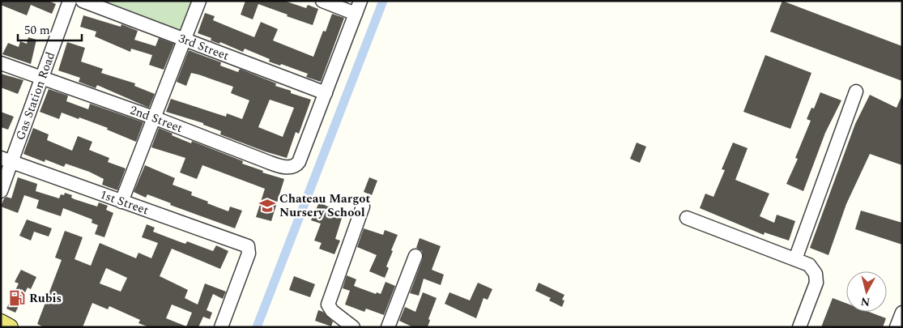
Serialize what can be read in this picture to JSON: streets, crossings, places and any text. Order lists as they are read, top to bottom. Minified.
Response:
{"streets":{"street":["3rd Street","Gas Station Road","2nd Street","1st Street"]},"crossings":[["3rd Street","2nd Street"],["Gas Station Road","2nd Street"],["Gas Station Road","1st Street"]],"places":{"school or university":["Chateau Margot Nursery School"],"fuel station":["Rubis"]},"scale_bar":"50 m","north":"bottom"}
